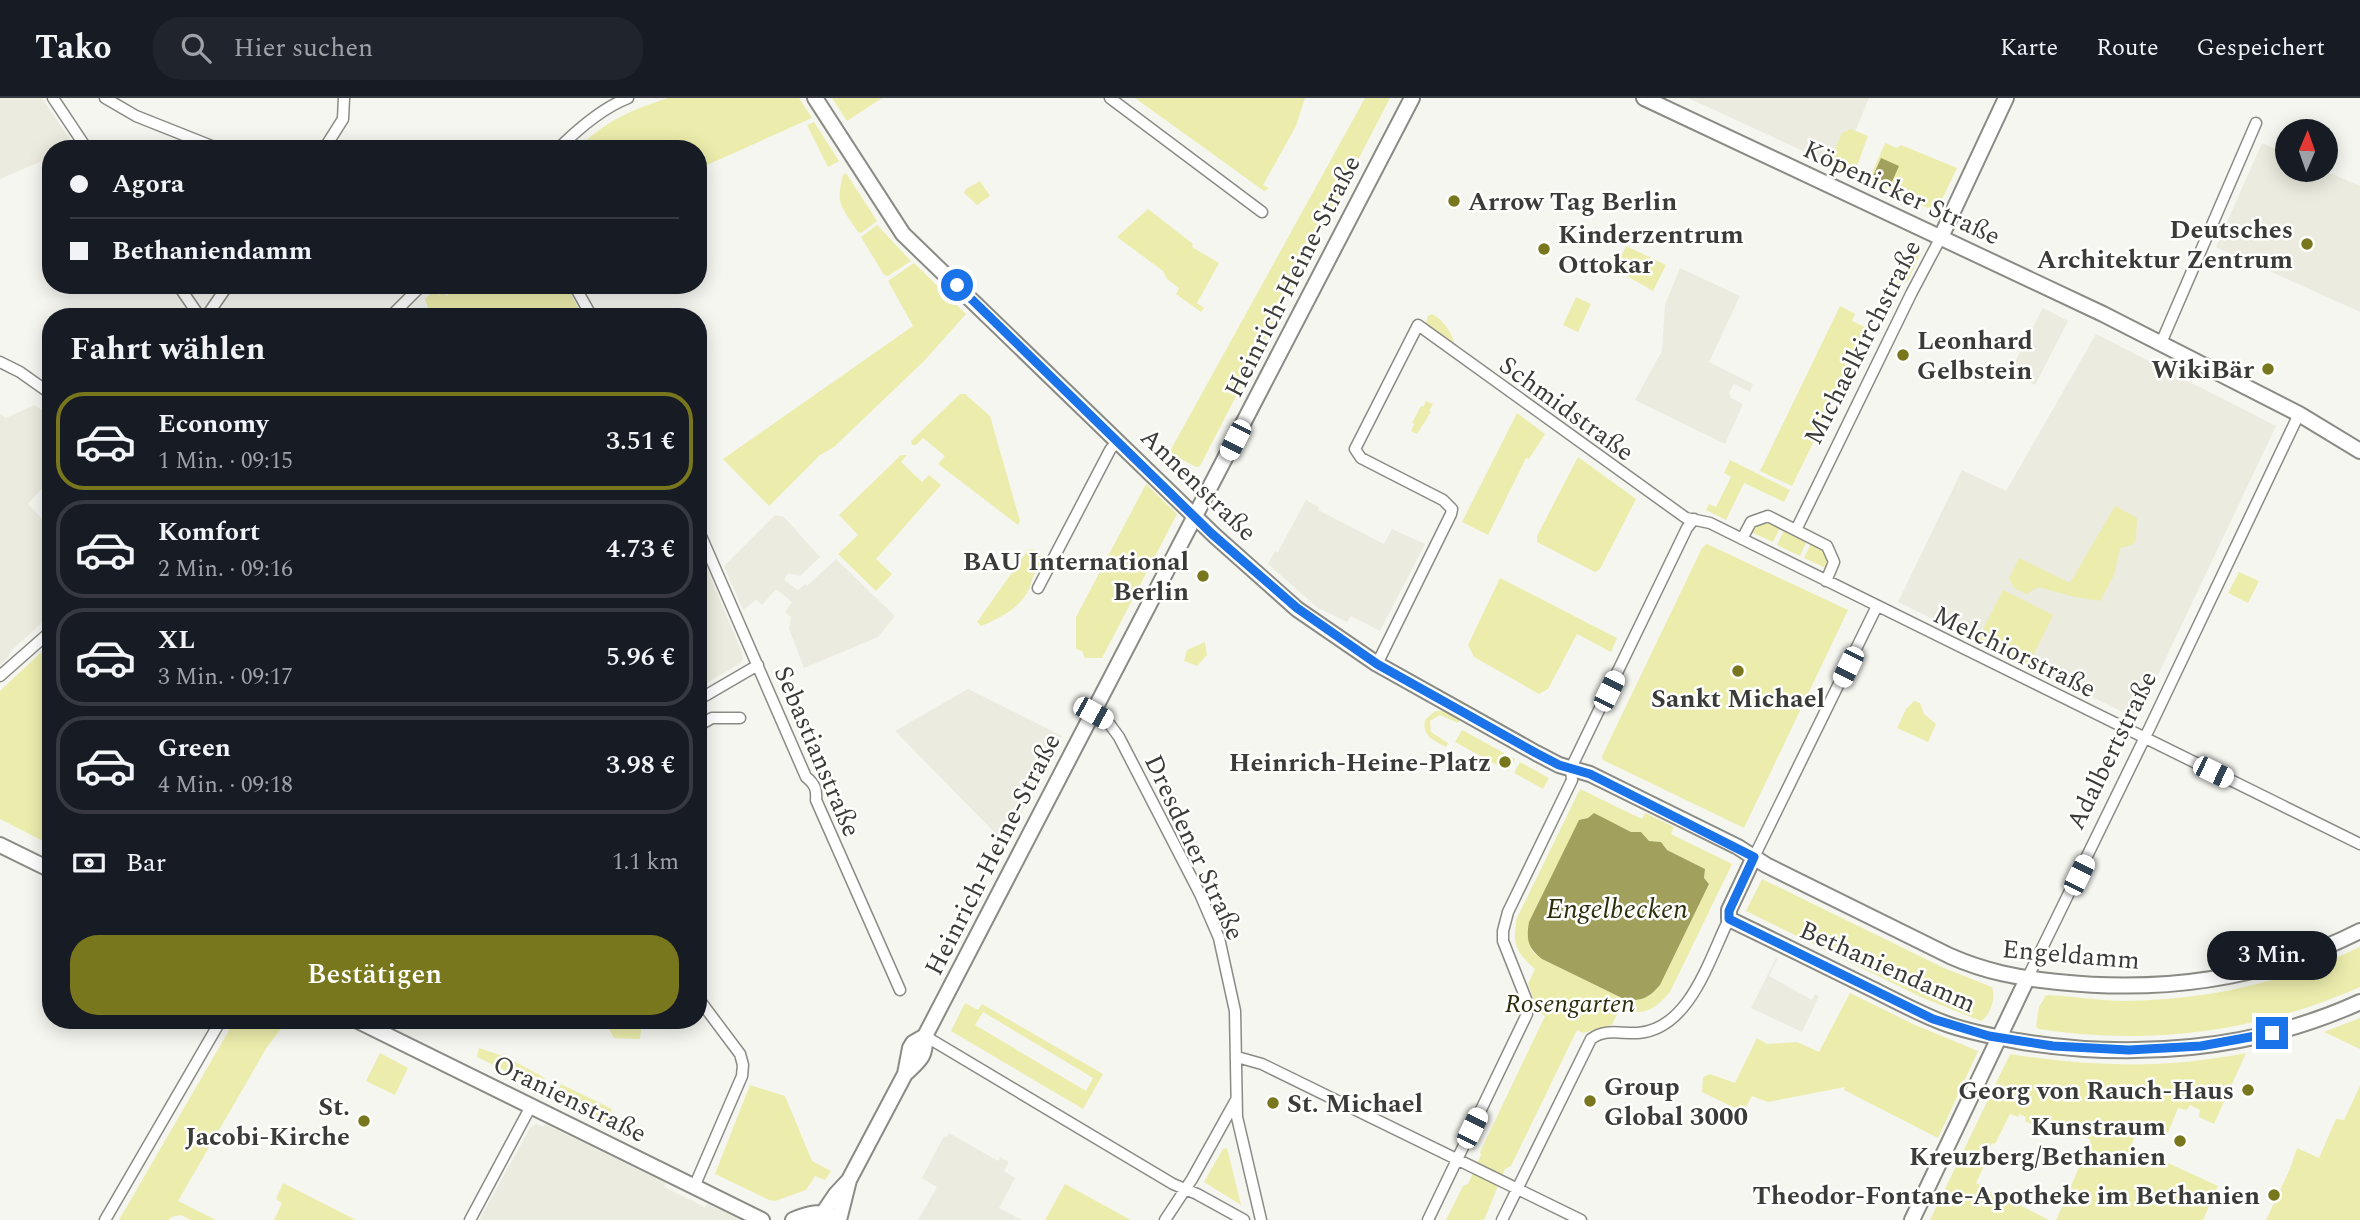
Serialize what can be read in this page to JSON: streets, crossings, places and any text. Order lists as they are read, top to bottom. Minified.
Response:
{"streets":{"street":["Köpenicker Straße","Heinrich-Heine-Straße","Michaelkirchstraße","Schmidstraße","Annenstraße","Melchiorstraße","Adalbertstraße","Sebastianstraße","Dresdener Straße","Engeldamm","Bethaniendamm","Oranienstraße"]},"crossings":[["Köpenicker Straße","Michaelkirchstraße"],["Köpenicker Straße","Adalbertstraße"],["Heinrich-Heine-Straße","Annenstraße"],["Heinrich-Heine-Straße","Dresdener Straße"],["Schmidstraße","Annenstraße"],["Schmidstraße","Melchiorstraße"],["Melchiorstraße","Adalbertstraße"],["Adalbertstraße","Engeldamm"],["Adalbertstraße","Bethaniendamm"]],"water":["Engelbecken"],"parks":["Rosengarten"],"places":["Arrow Tag Berlin","Deutsches Architektur Zentrum","Kinderzentrum Ottokar","Leonhard Gelbstein","WikiBär","BAU International Berlin","Sankt Michael","Heinrich-Heine-Platz","Georg von Rauch-Haus","Group Global 3000","St. Michael","St. Jacobi-Kirche","Kunstraum Kreuzberg/Bethanien","Theodor-Fontane-Apotheke im Bethanien"],"north":"top","page":{"header":"Tako","search":"Hier suchen","nav":["Karte","Route","Gespeichert"],"banner":["Agora","Bethaniendamm"],"heading":"Fahrt wählen","list":[{"name":"Economy","note":"1 Min. · 09:15","value":"3.51 €"},{"name":"Komfort","note":"2 Min. · 09:16","value":"4.73 €"},{"name":"XL","note":"3 Min. · 09:17","value":"5.96 €"},{"name":"Green","note":"4 Min. · 09:18","value":"3.98 €"}],"pay":["Bar","1.1 km"],"buttons":"Bestätigen","bubble":"3 Min."}}
